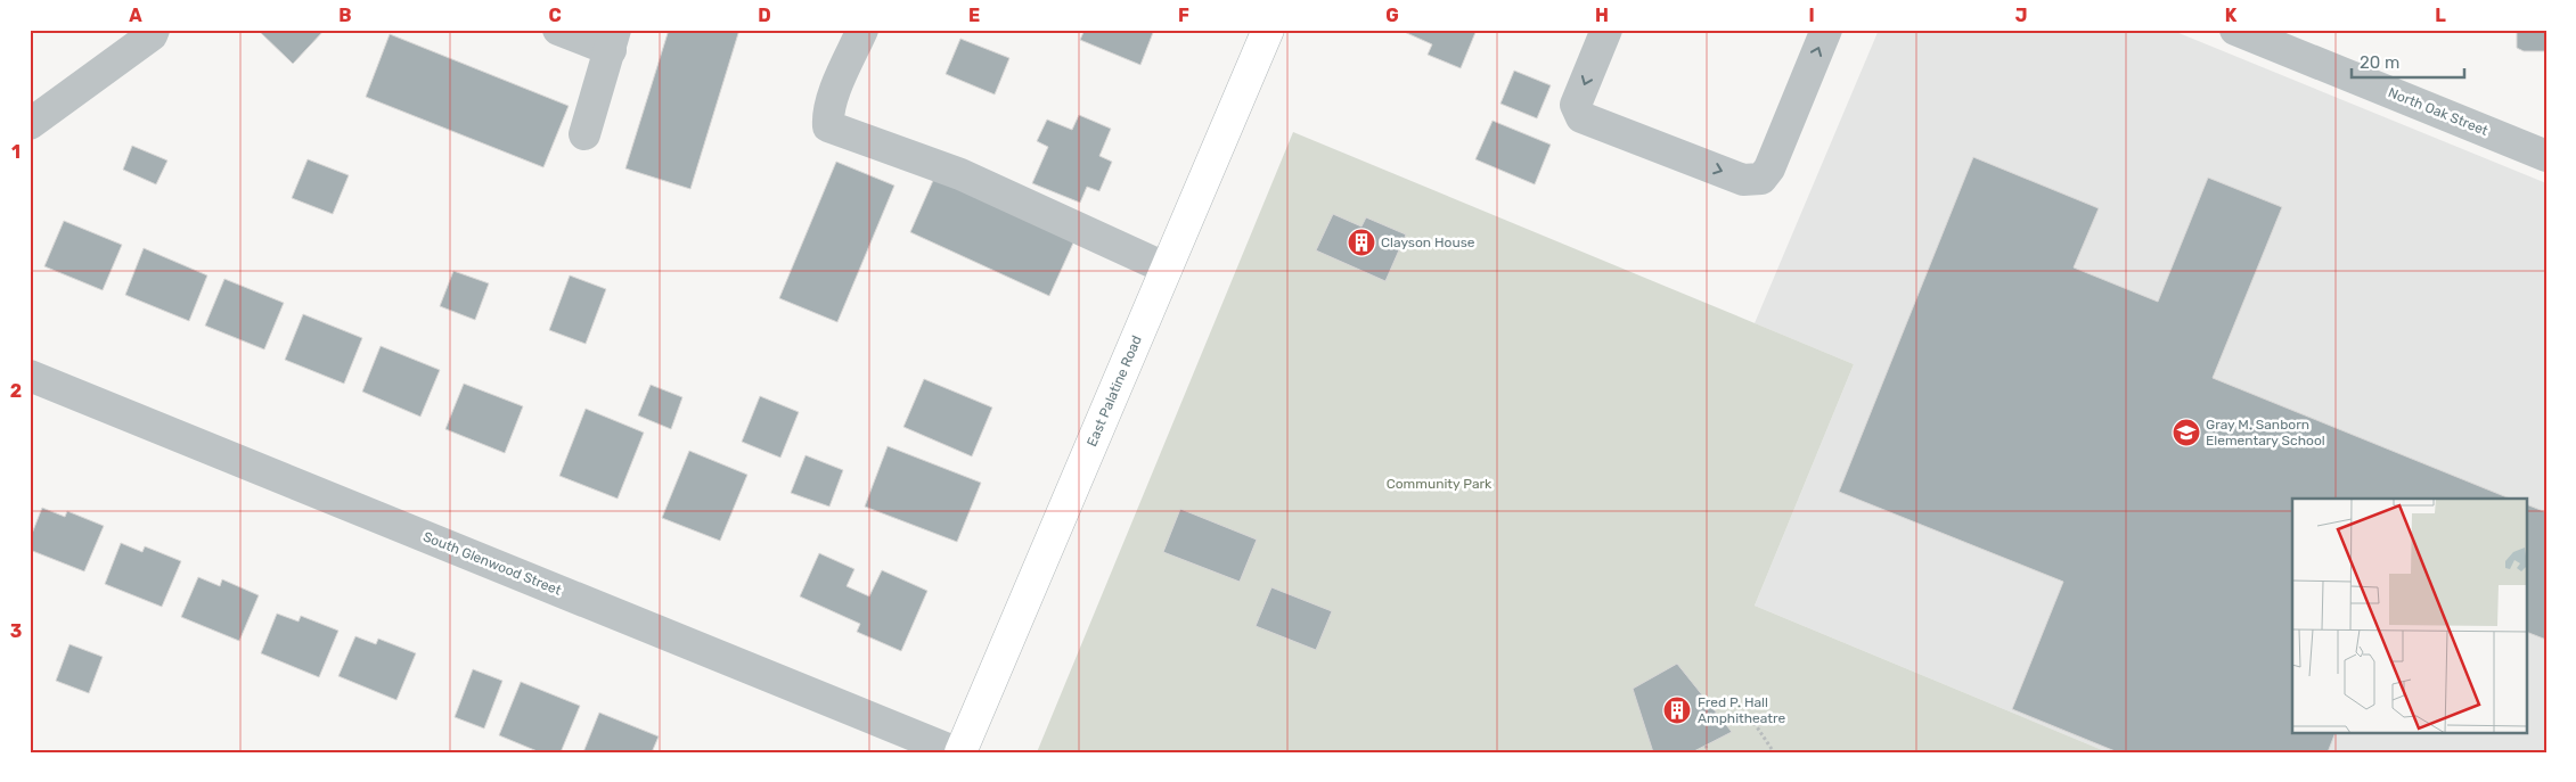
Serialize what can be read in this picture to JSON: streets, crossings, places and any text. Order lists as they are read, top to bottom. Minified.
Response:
{"streets":{"main road":["East Palatine Road"],"street":["North Oak Street","South Glenwood Street"]},"parks":["Community Park"],"places":{"building":["Clayson House","Fred P. Hall Amphitheatre"],"school or university":["Gray M. Sanborn Elementary School"]},"scale_bar":"20 m","grid":{"columns":["A","B","C","D","E","F","G","H","I","J","K","L"],"rows":["1","2","3"]}}
